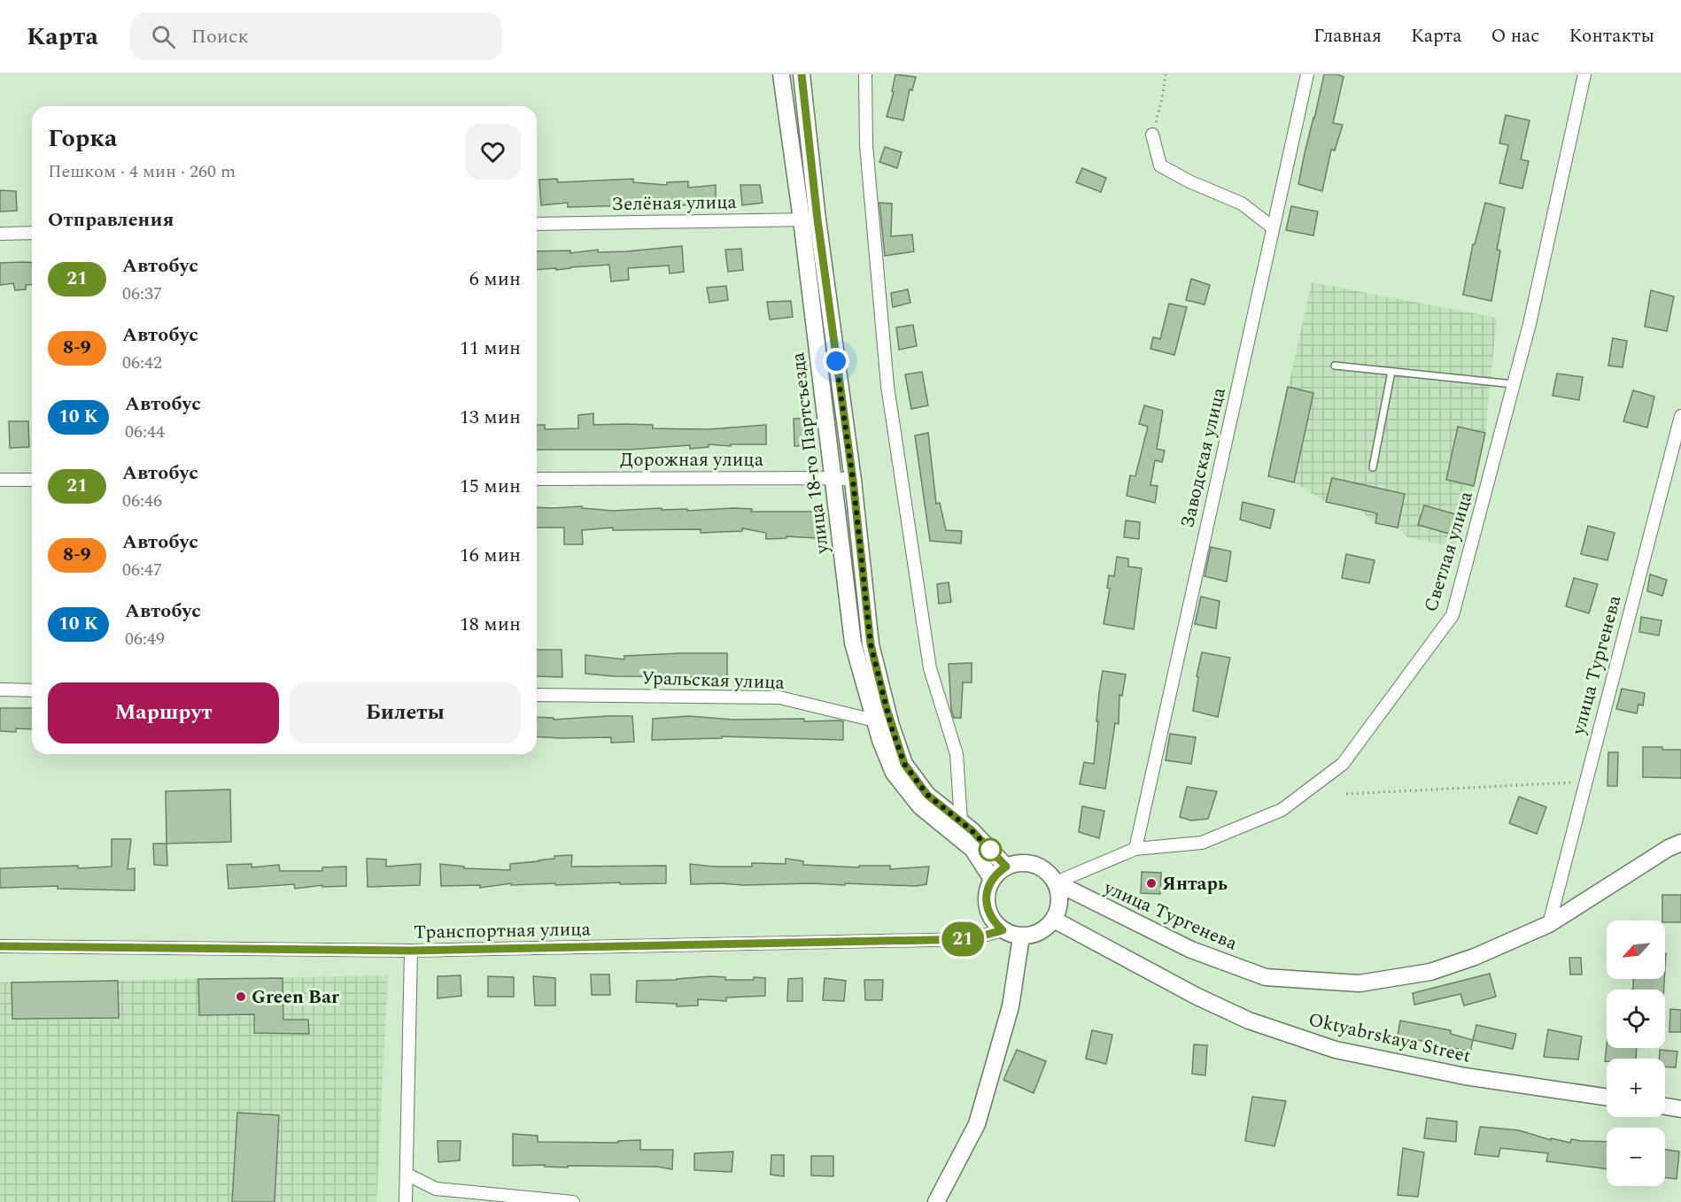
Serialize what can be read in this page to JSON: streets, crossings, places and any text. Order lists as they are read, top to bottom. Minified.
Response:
{"streets":{"main road":["улица 18-го Партсъезда","улица Тургенева","Oktyabrskaya Street"],"street":["Зелёная улица","Заводская улица","Дорожная улица","Светлая улица","Уральская улица","Транспортная улица"]},"crossings":[["Зелёная улица","улица 18-го Партсъезда"],["улица 18-го Партсъезда","Дорожная улица"],["улица 18-го Партсъезда","Светлая улица"],["улица 18-го Партсъезда","улица Тургенева"],["улица 18-го Партсъезда","Уральская улица"],["улица 18-го Партсъезда","Транспортная улица"],["улица 18-го Партсъезда","Oktyabrskaya Street"],["Заводская улица","Светлая улица"],["Светлая улица","улица Тургенева"],["Светлая улица","Транспортная улица"],["Светлая улица","Oktyabrskaya Street"],["улица Тургенева","Транспортная улица"],["улица Тургенева","Oktyabrskaya Street"],["Транспортная улица","Oktyabrskaya Street"]],"places":["Янтарь","Green Bar"],"lines":["bus line 21"],"north":"bottom left","page":{"header":"Карта","search":"Поиск","nav":["Главная","Карта","О нас","Контакты"],"on_map":"21","heading":[["Горка","Пешком · 4 мин · 260 m"],"Отправления"],"list":[{"mark":"21","name":"Автобус","note":"06:37","value":"6 мин"},{"mark":"8-9","name":"Автобус","note":"06:42","value":"11 мин"},{"mark":"10 К","name":"Автобус","note":"06:44","value":"13 мин"},{"mark":"21","name":"Автобус","note":"06:46","value":"15 мин"},{"mark":"8-9","name":"Автобус","note":"06:47","value":"16 мин"},{"mark":"10 К","name":"Автобус","note":"06:49","value":"18 мин"}],"buttons":["Маршрут","Билеты"],"map_buttons":["+","−"]}}
